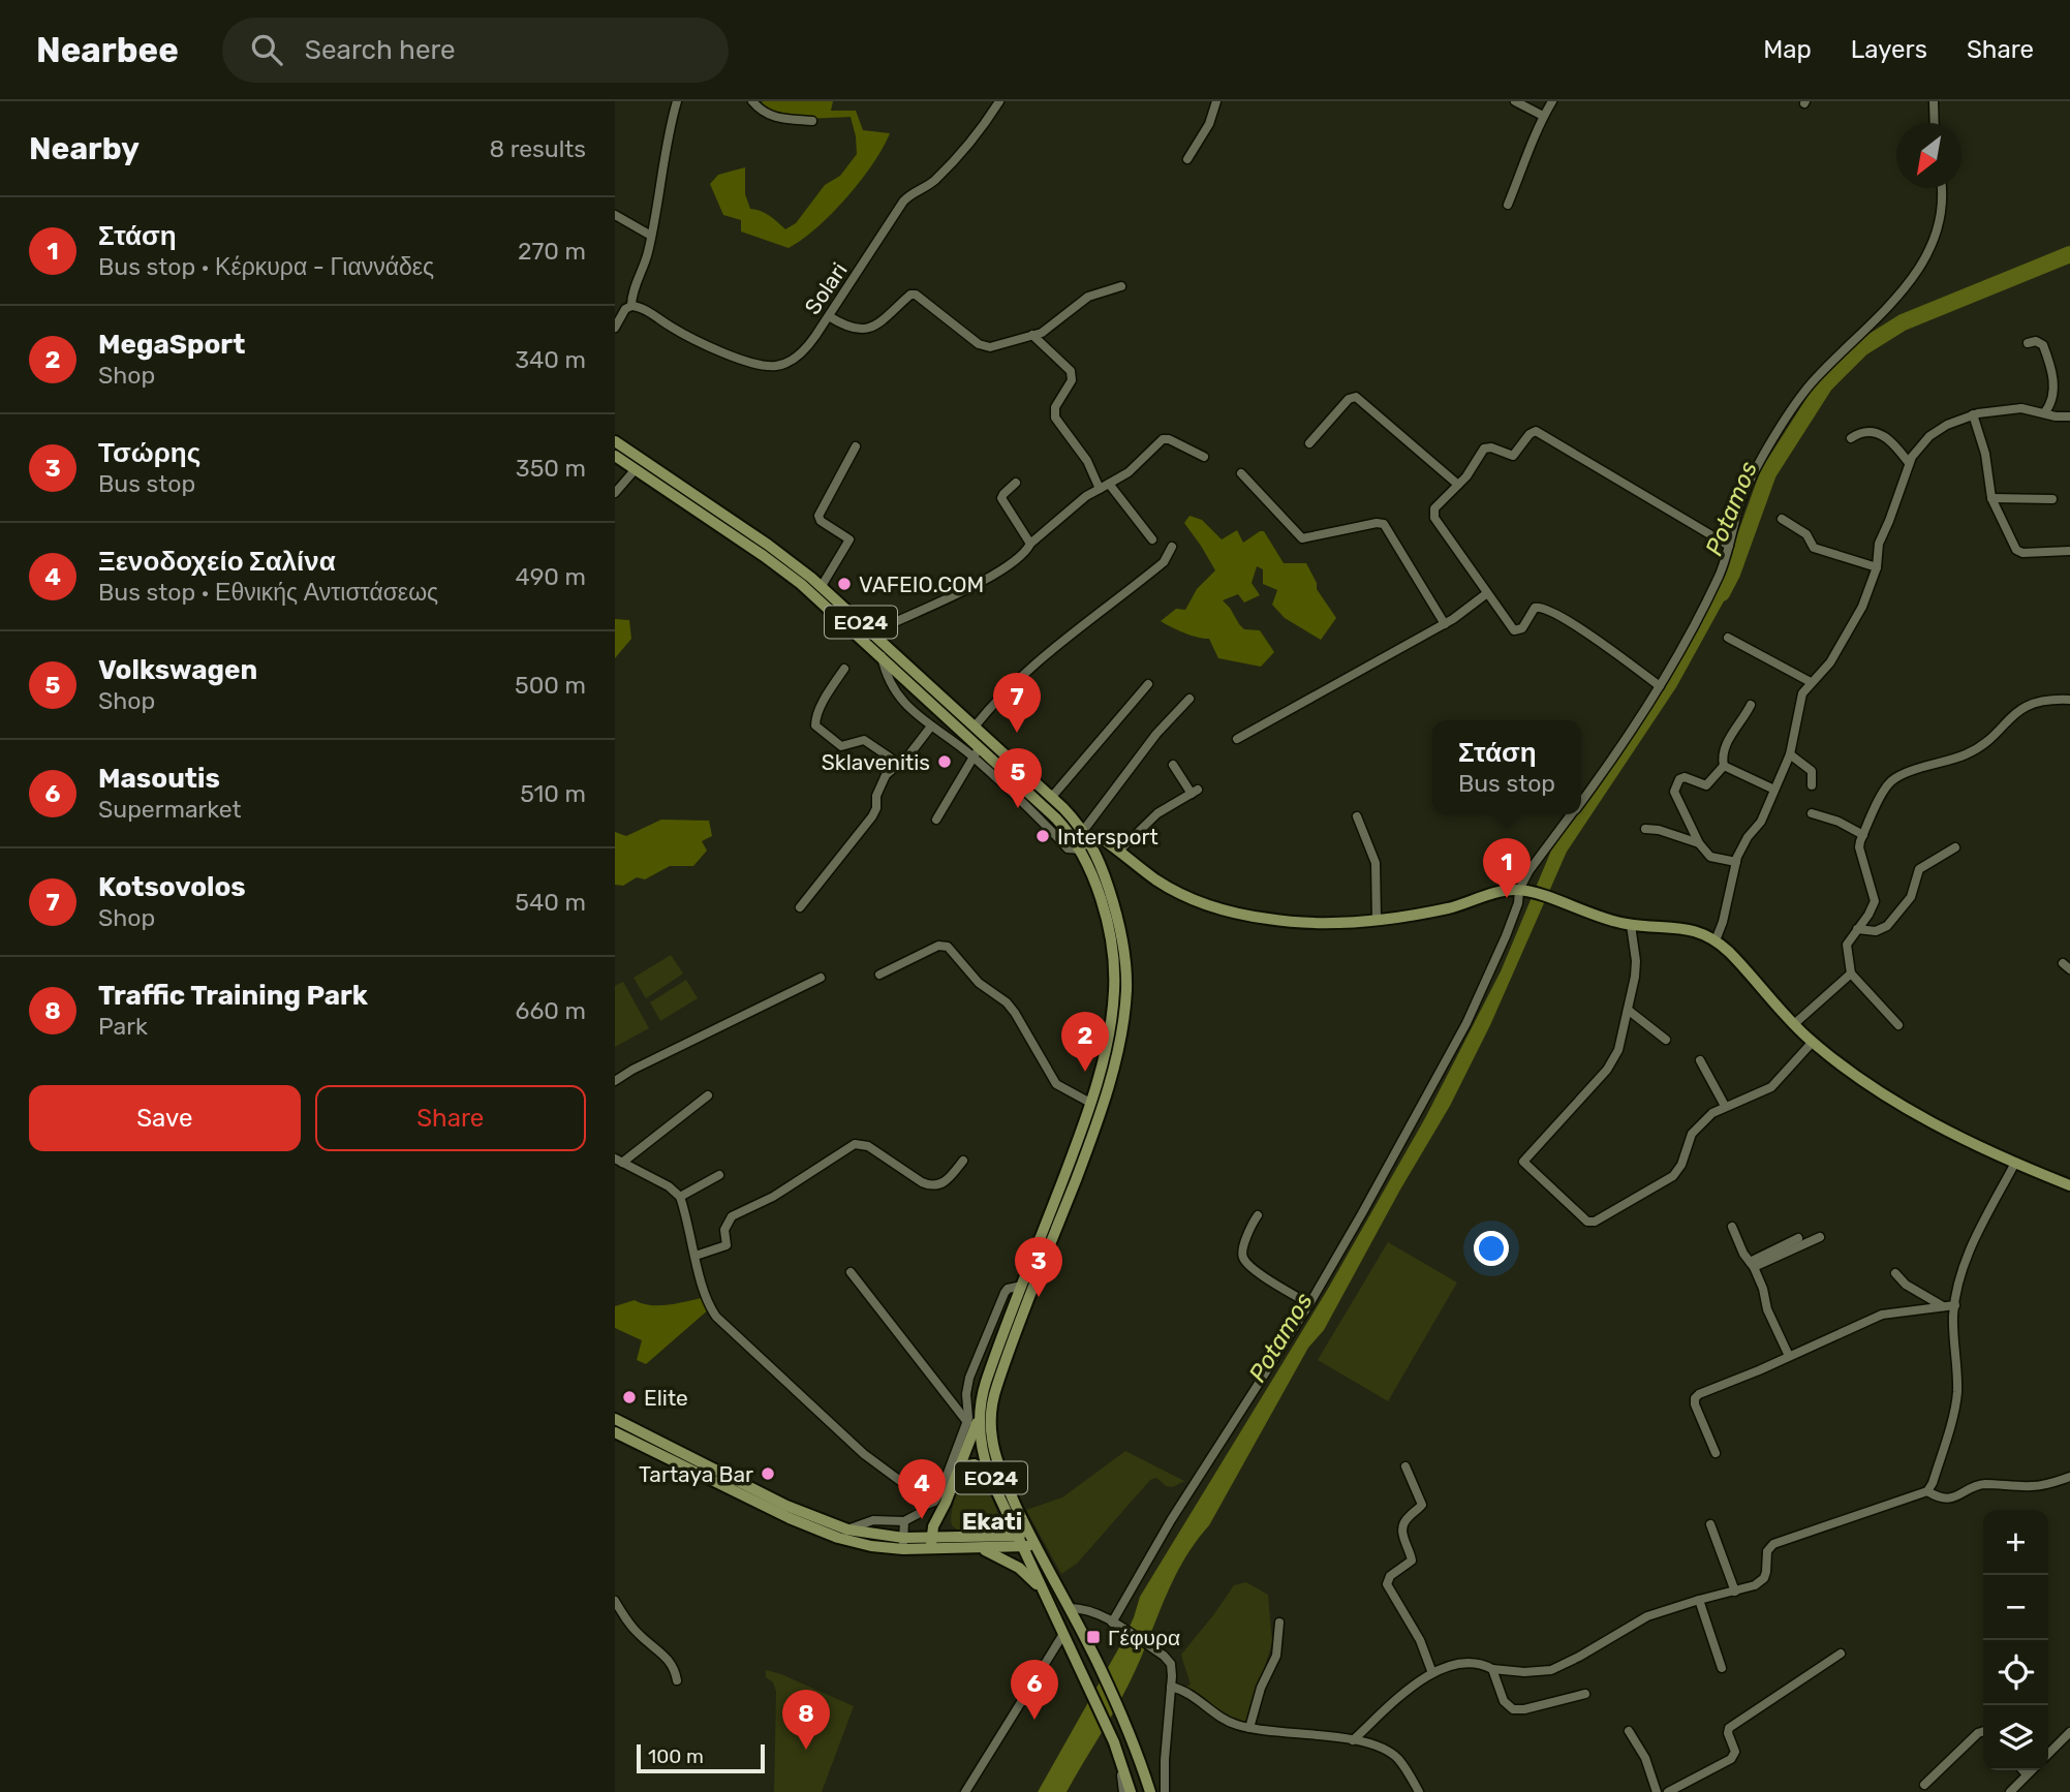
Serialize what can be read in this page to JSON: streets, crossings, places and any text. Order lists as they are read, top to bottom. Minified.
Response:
{"streets":{"main road":["ΕΟ24"],"street":["Solari"]},"districts":["Ekati"],"water":["Potamos"],"places":{"other":["VAFEIO.COM","Sklavenitis","Intersport","Elite","Tartaya Bar"],"transit":["Γέφυρα"]},"scale_bar":"100 m","north":"bottom left","page":{"header":"Nearbee","search":"Search here","nav":["Map","Layers","Share"],"heading":["Nearby","8 results"],"list":[{"mark":"1","name":"Στάση","note":"Bus stop · Κέρκυρα - Γιαννάδες","value":"270 m"},{"mark":"2","name":"MegaSport","note":"Shop","value":"340 m"},{"mark":"3","name":"Τσώρης","note":"Bus stop","value":"350 m"},{"mark":"4","name":"Ξενοδοχείο Σαλίνα","note":"Bus stop · Εθνικής Αντιστάσεως","value":"490 m"},{"mark":"5","name":"Volkswagen","note":"Shop","value":"500 m"},{"mark":"6","name":"Masoutis","note":"Supermarket","value":"510 m"},{"mark":"7","name":"Kotsovolos","note":"Shop","value":"540 m"},{"mark":"8","name":"Traffic Training Park","note":"Park","value":"660 m"}],"pins":["7","5","1","2","3","4","6","8"],"popup":["Στάση","Bus stop"],"buttons":["Save","Share"],"map_buttons":["+","−"],"scale":"100 m"}}
